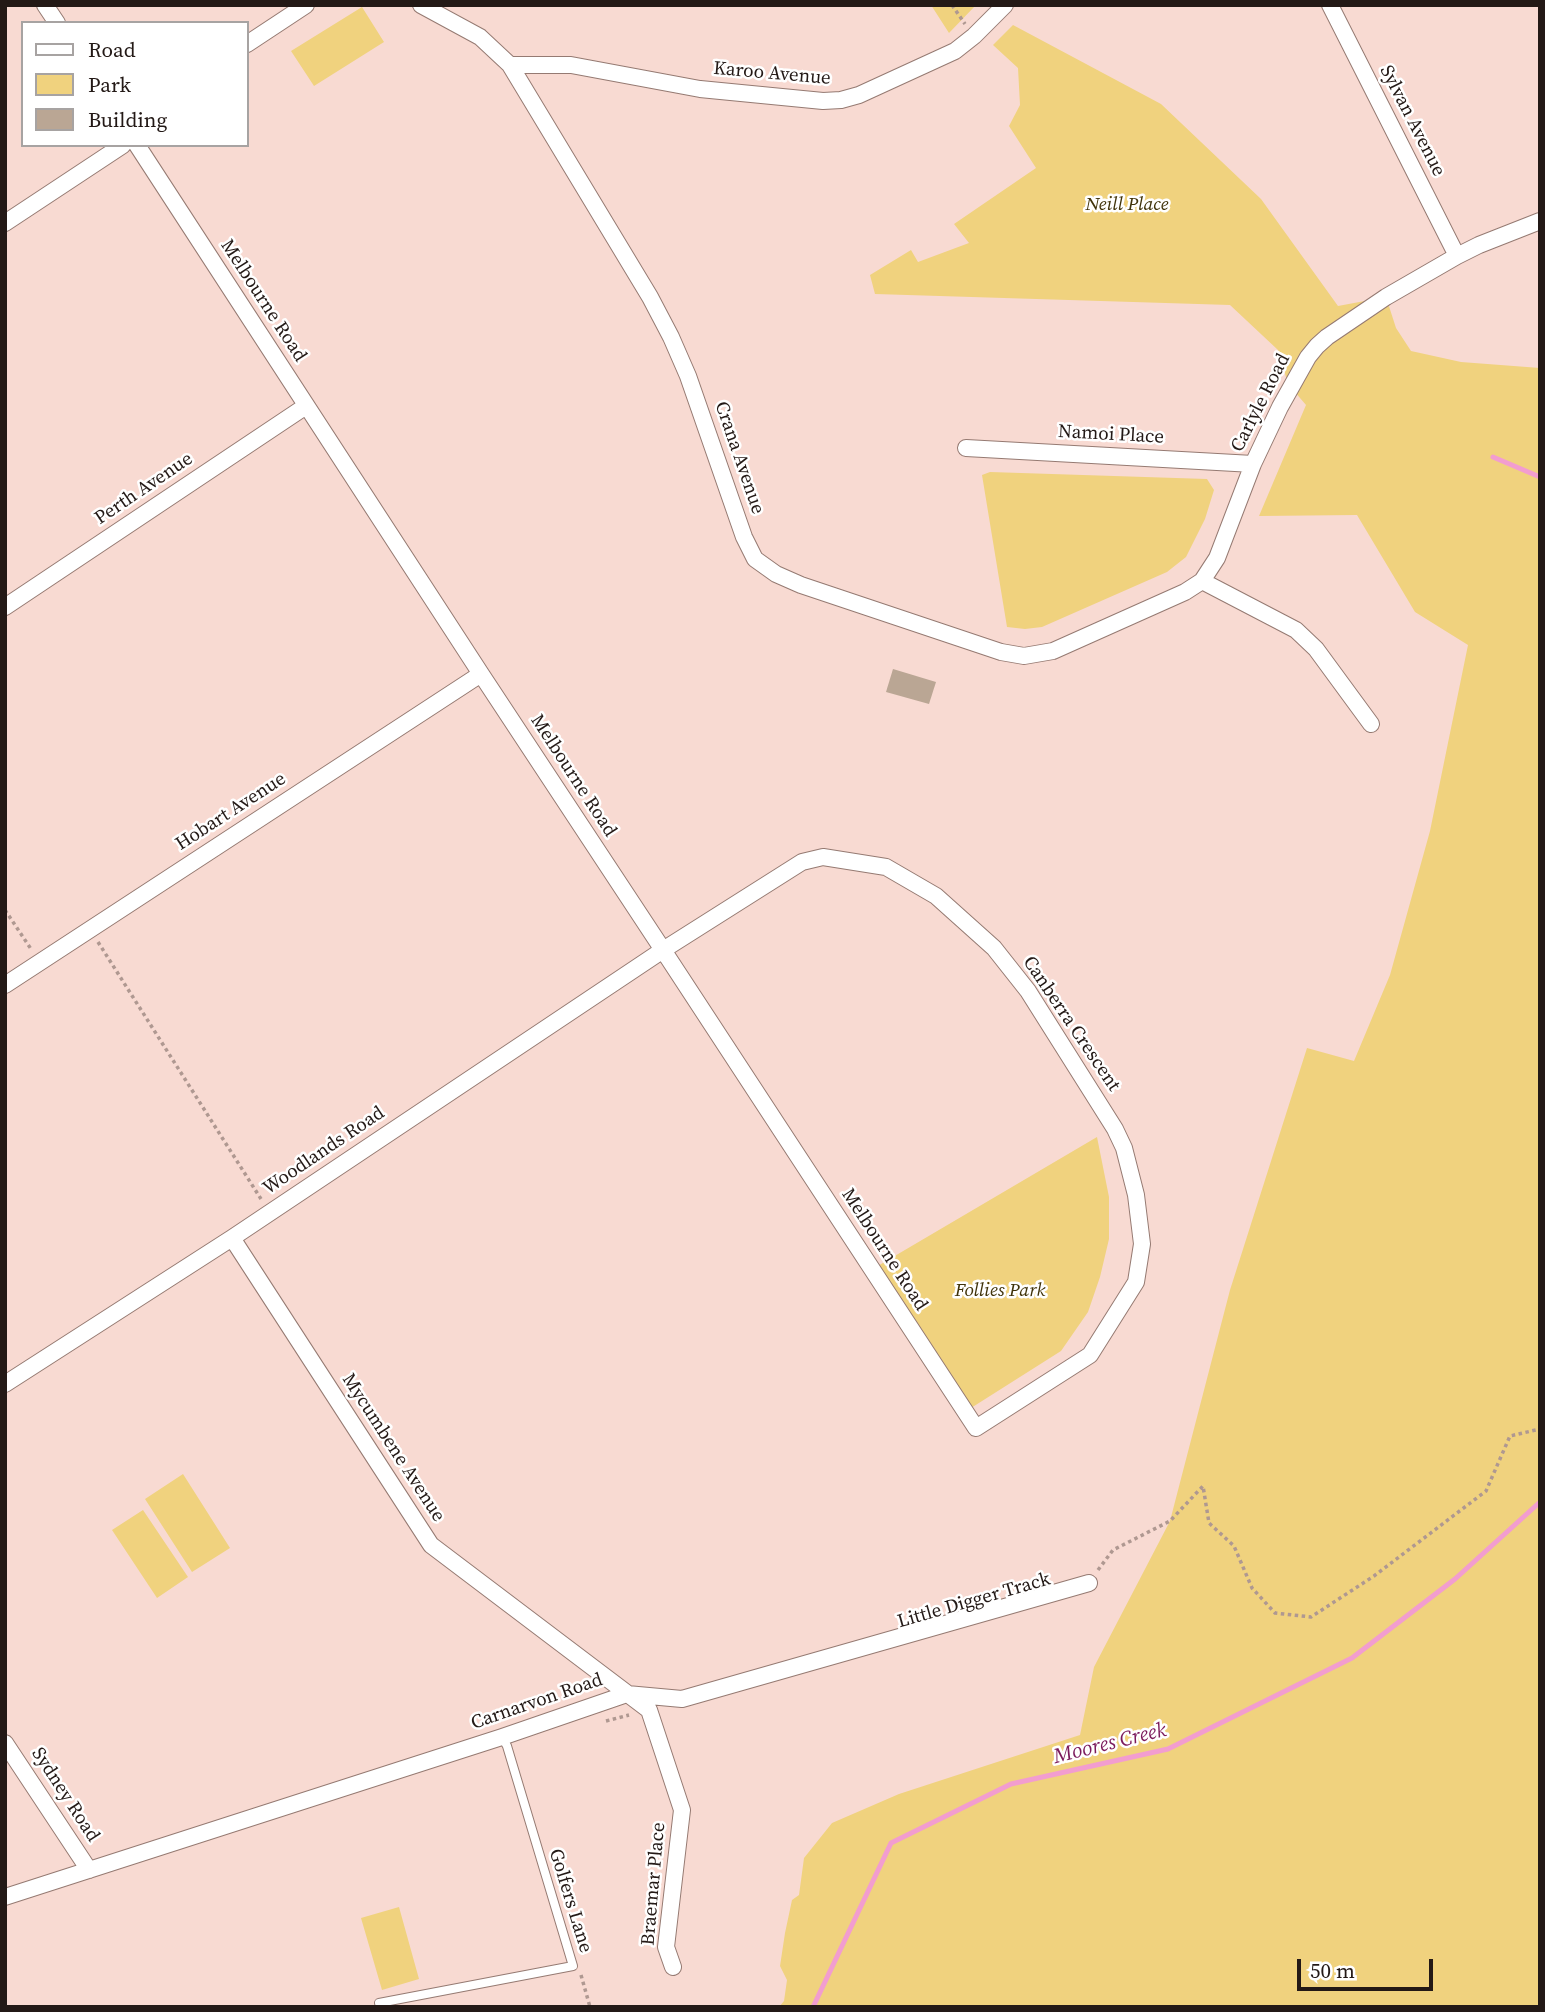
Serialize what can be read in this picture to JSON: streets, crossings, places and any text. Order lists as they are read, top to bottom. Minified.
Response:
{"streets":{"street":["Karoo Avenue","Sylvan Avenue","Melbourne Road","Carlyle Road","Namoi Place","Crana Avenue","Perth Avenue","Hobart Avenue","Canberra Crescent","Woodlands Road","Mycumbene Avenue","Carnarvon Road","Sydney Road","Braemar Place"],"lane":["Golfers Lane"]},"crossings":[["Karoo Avenue","Crana Avenue"],["Sylvan Avenue","Carlyle Road"],["Melbourne Road","Perth Avenue"],["Melbourne Road","Hobart Avenue"],["Melbourne Road","Canberra Crescent"],["Melbourne Road","Woodlands Road"],["Carlyle Road","Namoi Place"],["Carlyle Road","Crana Avenue"],["Canberra Crescent","Woodlands Road"],["Woodlands Road","Mycumbene Avenue"],["Mycumbene Avenue","Carnarvon Road"],["Carnarvon Road","Sydney Road"],["Carnarvon Road","Golfers Lane"]],"water":["Moores Creek"],"parks":["Neill Place","Follies Park"],"legend":["Road","Park","Building"],"scale_bar":"50 m"}
